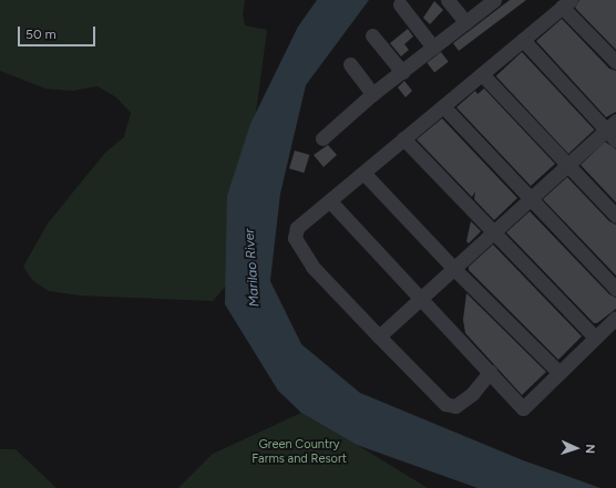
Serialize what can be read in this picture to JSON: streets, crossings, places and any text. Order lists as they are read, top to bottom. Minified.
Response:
{"water":["Marilao River"],"parks":["Green Country Farms and Resort"],"scale_bar":"50 m","north":"right"}
